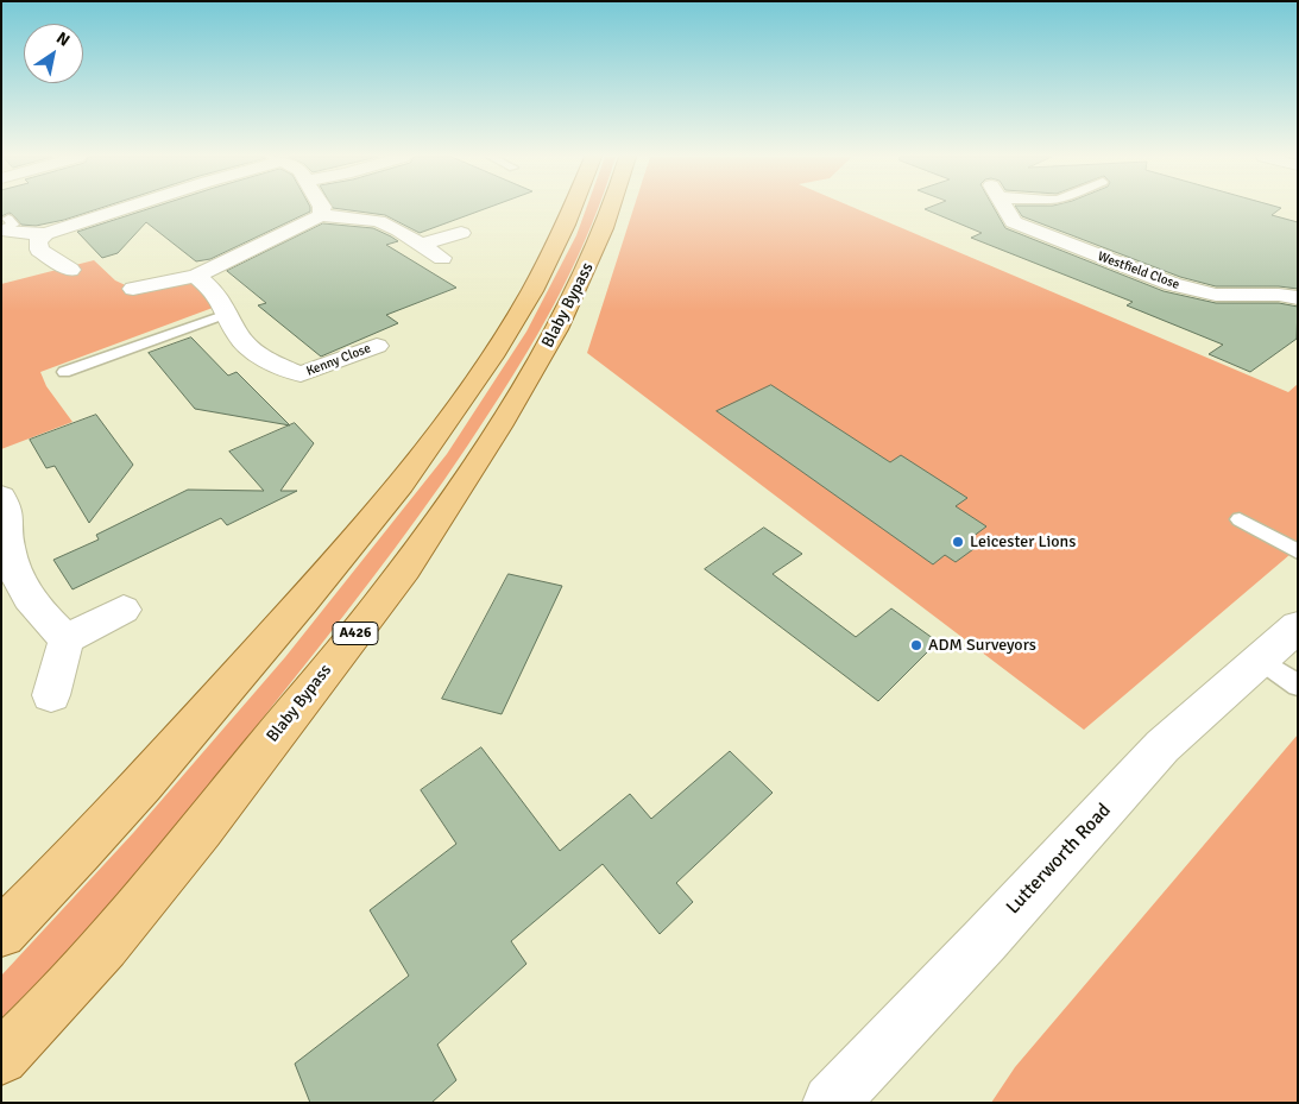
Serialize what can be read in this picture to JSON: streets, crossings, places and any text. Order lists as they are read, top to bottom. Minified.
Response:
{"streets":{"main road":["Blaby Bypass","A426"],"street":["Westfield Close","Kenny Close","Lutterworth Road"]},"places":["Leicester Lions","ADM Surveyors"],"north":"top right"}
